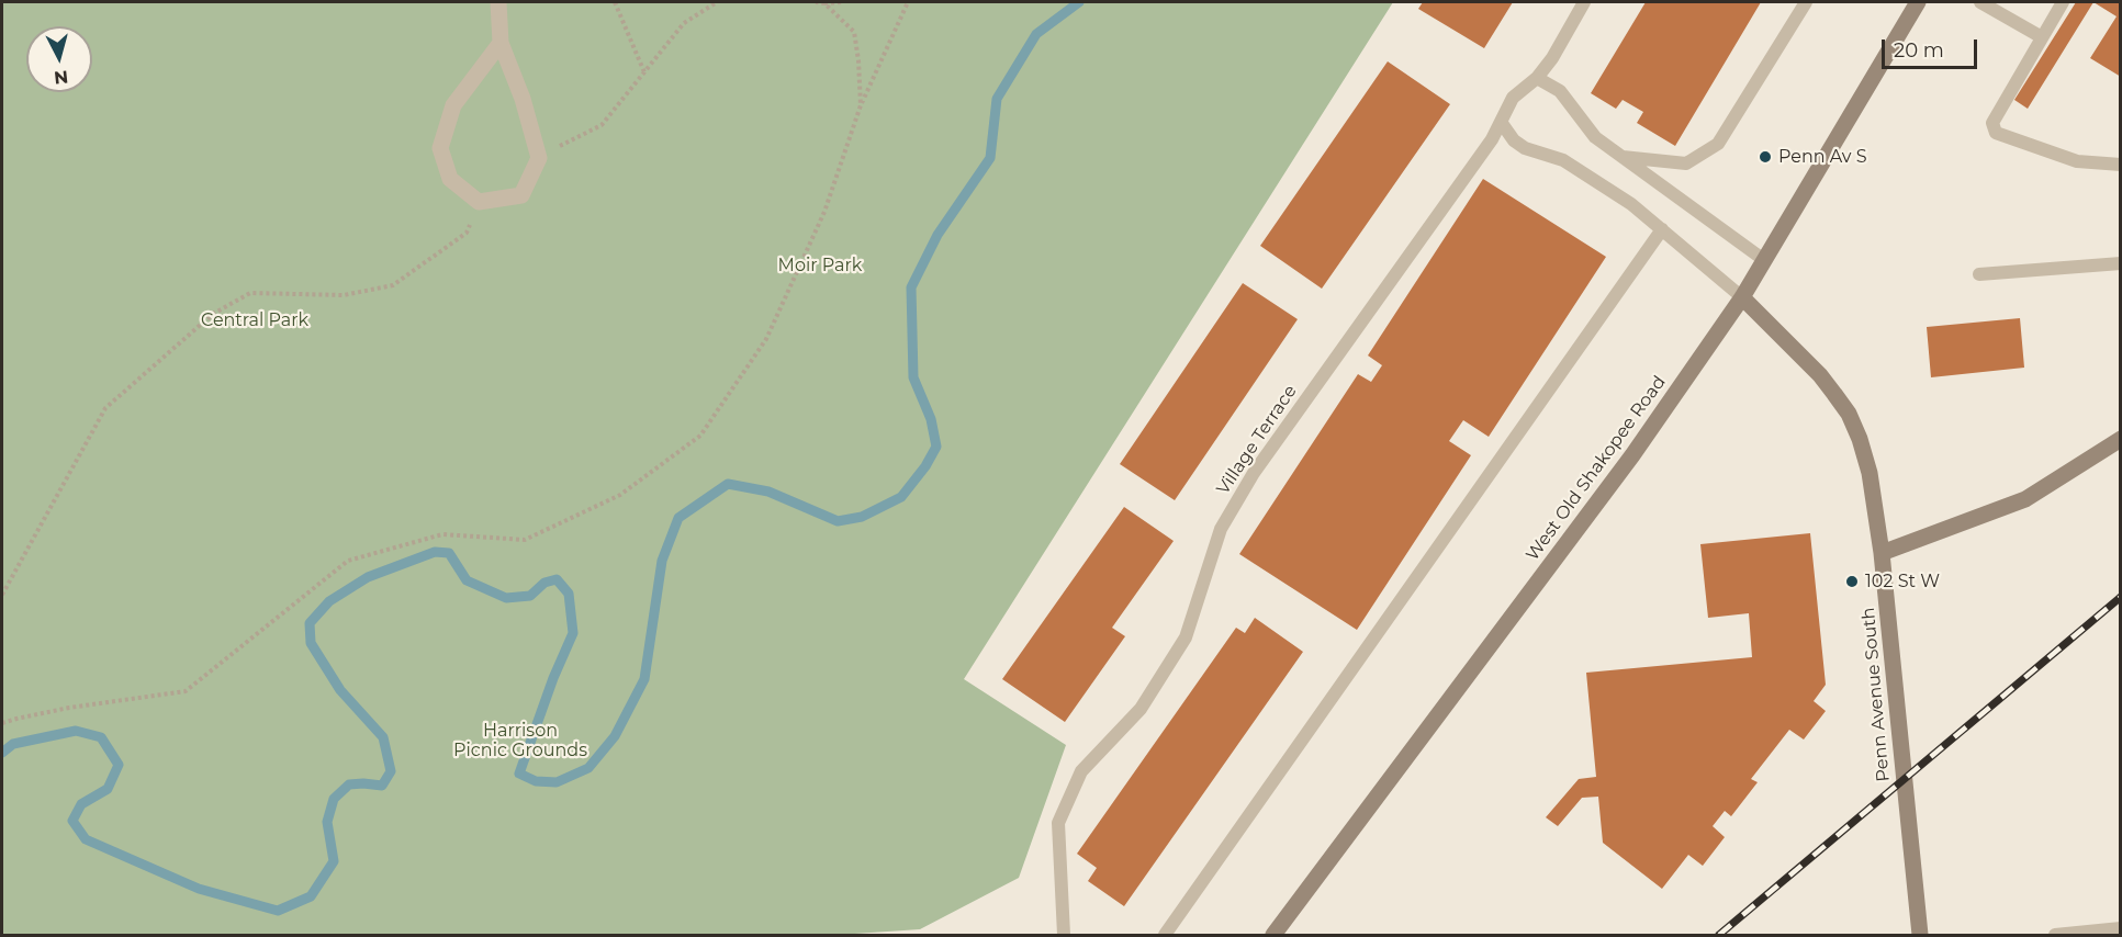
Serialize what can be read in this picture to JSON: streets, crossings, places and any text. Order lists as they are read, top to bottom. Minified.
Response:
{"streets":{"main road":["West Old Shakopee Road","Penn Avenue South"],"lane":["Village Terrace"]},"crossings":[["West Old Shakopee Road","Penn Avenue South"]],"parks":["Moir Park","Central Park","Harrison Picnic Grounds"],"places":["Penn Av S","102 St W"],"scale_bar":"20 m","north":"bottom"}
